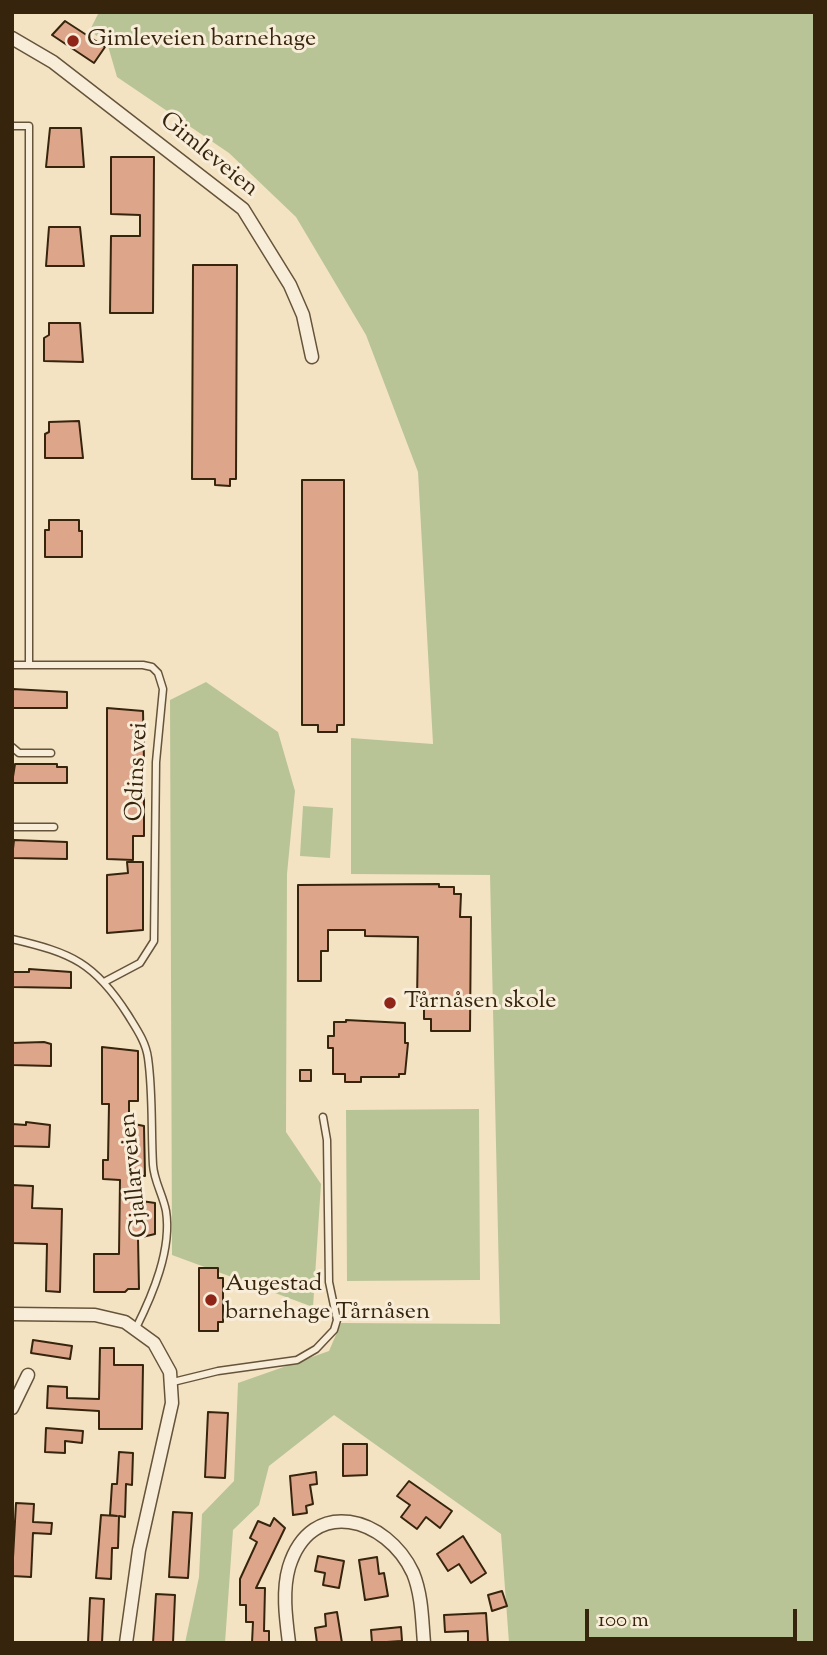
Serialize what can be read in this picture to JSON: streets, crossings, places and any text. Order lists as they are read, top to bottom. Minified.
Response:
{"streets":{"street":["Gimleveien"],"lane":["Odins vei","Gjallarveien"]},"crossings":[["Odins vei","Gjallarveien"]],"places":["Gimleveien barnehage","Tårnåsen skole","Augestad barnehage Tårnåsen"],"scale_bar":"100 m"}
